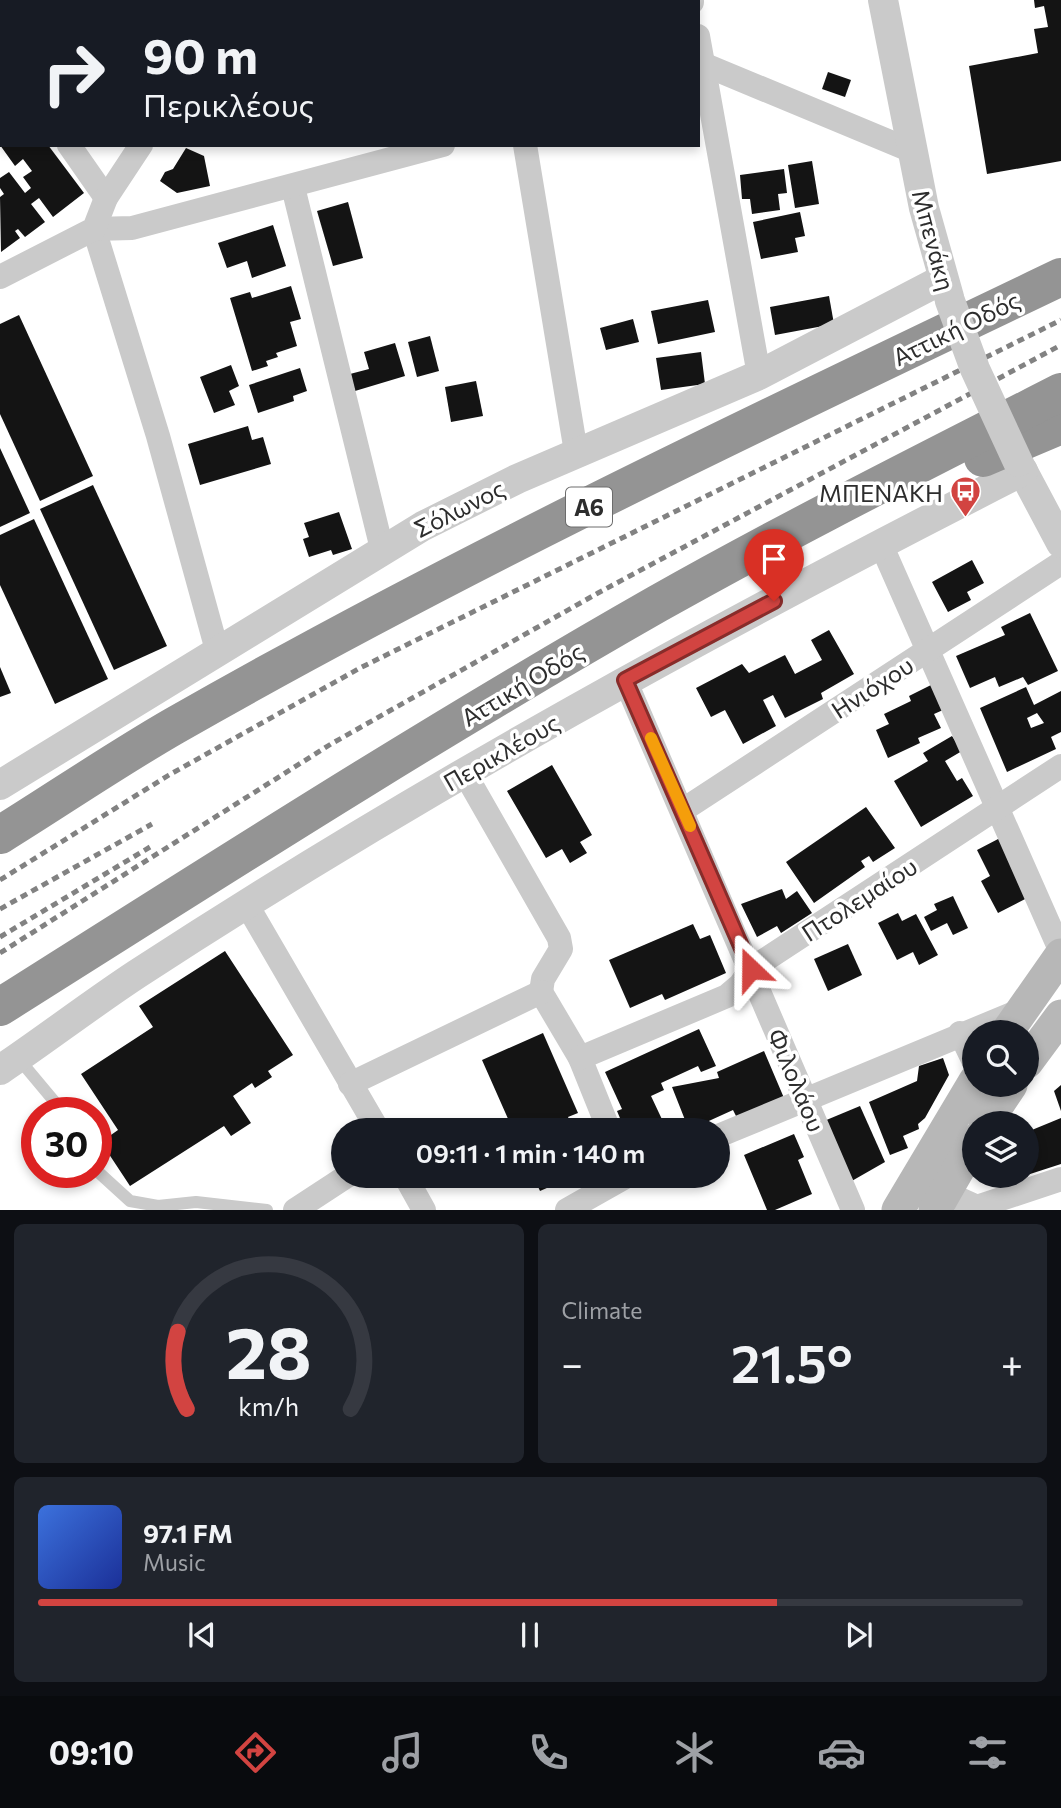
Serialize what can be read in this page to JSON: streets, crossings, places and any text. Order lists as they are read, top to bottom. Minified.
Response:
{"streets":{"highway":["Αττική Οδός","Α6"],"street":["Μπενάκη","Σόλωνος","Ηνιόχου","Περικλέους","Πτολεμαίου","Φιλολάου"]},"crossings":[["Μπενάκη","Σόλωνος"],["Μπενάκη","Περικλέους"],["Ηνιόχου","Φιλολάου"],["Περικλέους","Φιλολάου"],["Πτολεμαίου","Φιλολάου"]],"places":{"bus stop":["ΜΠΕΝΑΚΗ"]},"page":{"turn":["90 m","Περικλέους"],"limit":"30","trip":"09:11 · 1 min · 140 m","tile":"Climate","heat":["−","21.5°","+"],"song":["97.1 FM","Music"],"tabs":"09:10","gauge":["28","km/h"]}}
